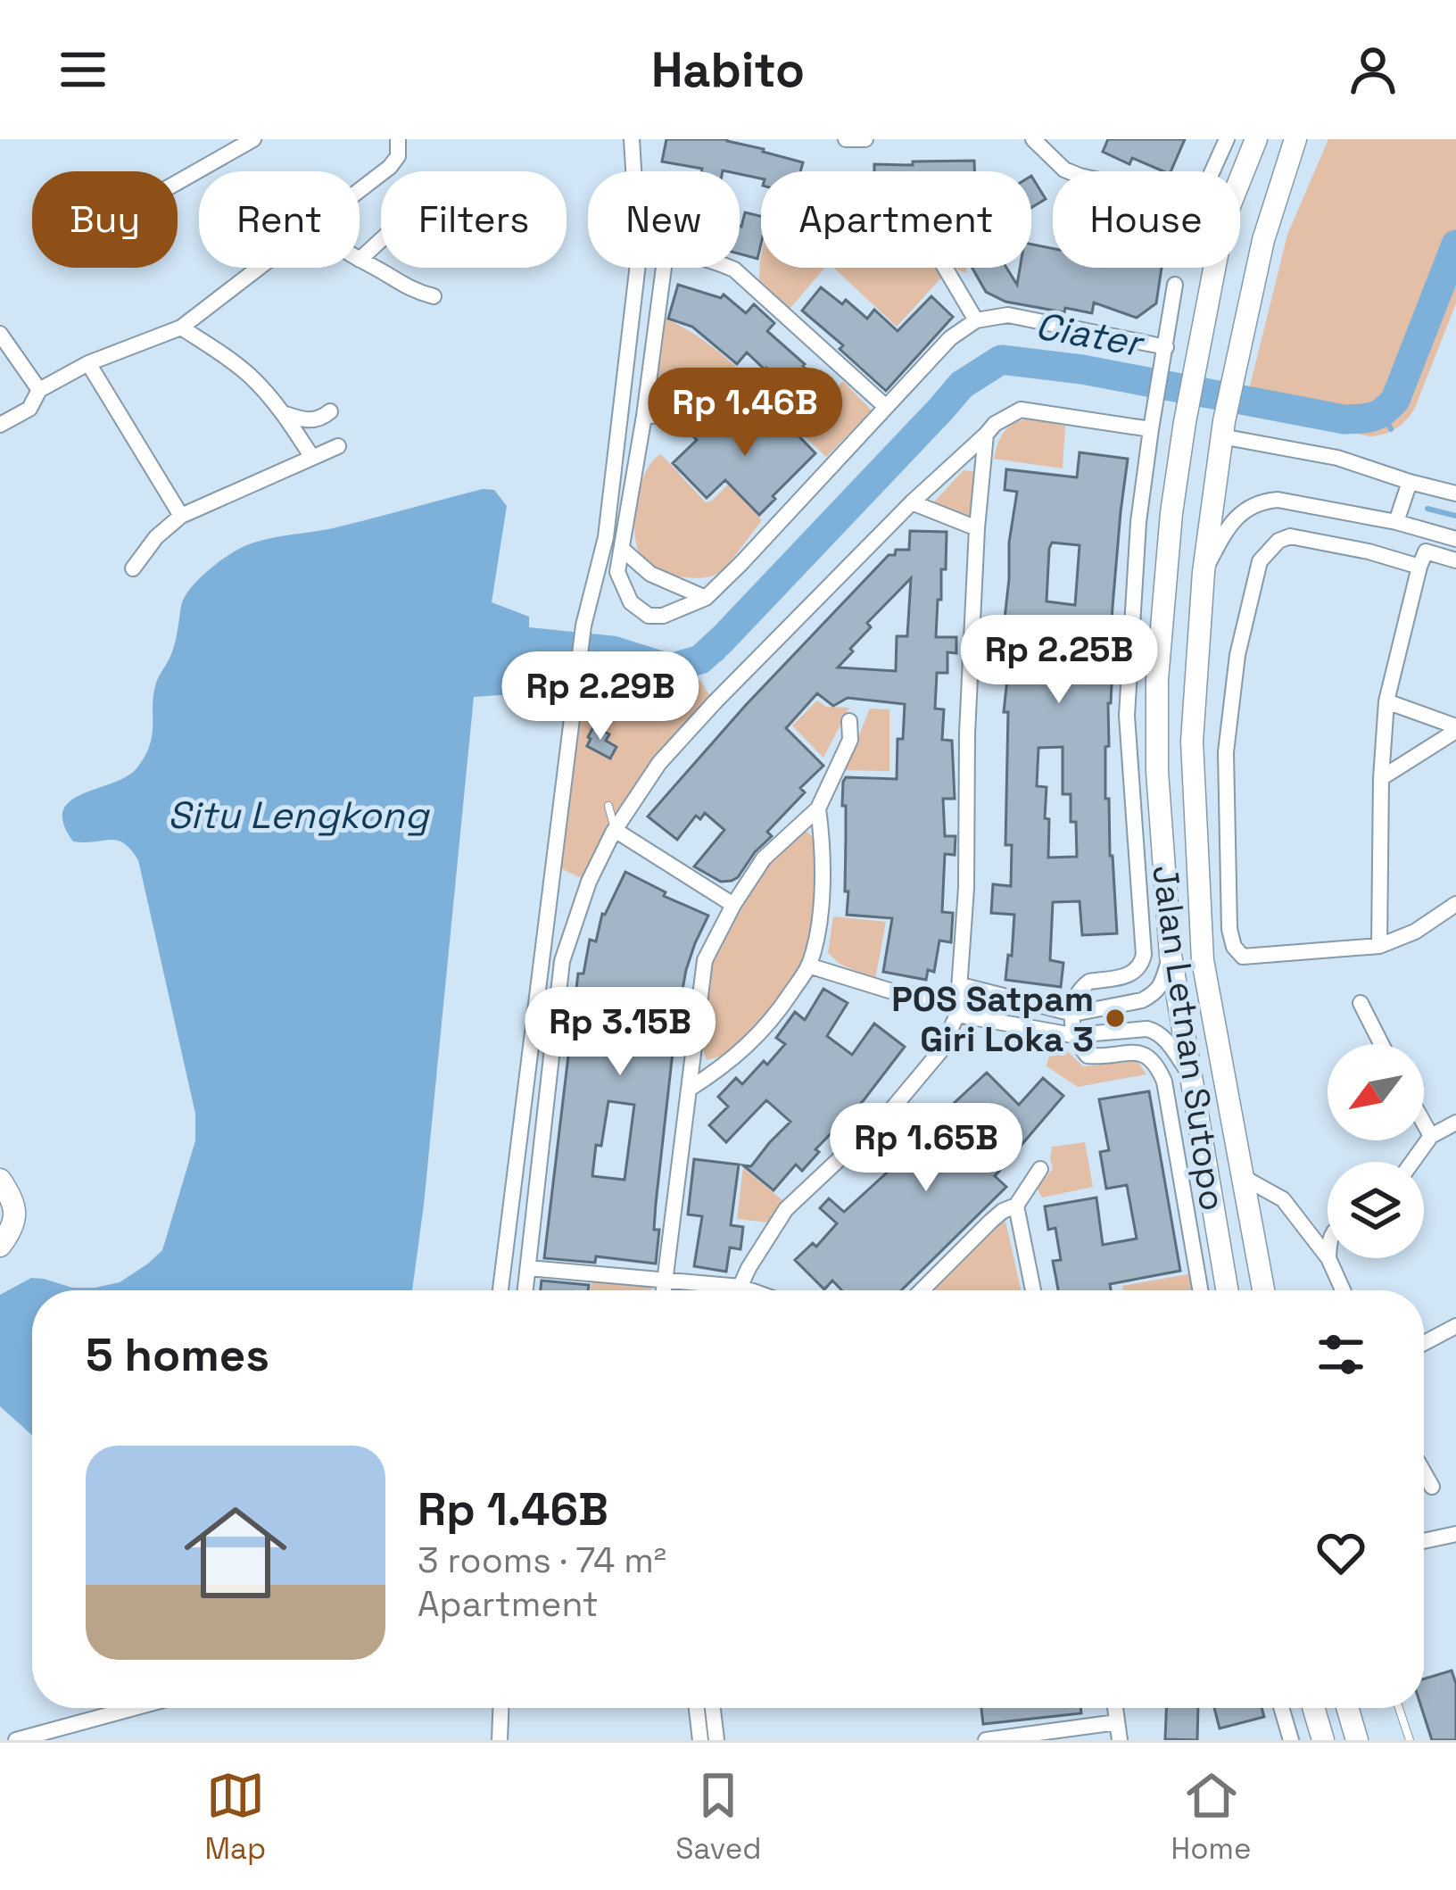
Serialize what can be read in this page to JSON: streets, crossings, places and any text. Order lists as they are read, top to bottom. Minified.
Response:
{"streets":{"main road":["Jalan Letnan Sutopo"]},"water":["Ciater","Situ Lengkong"],"places":["POS Satpam Giri Loka 3"],"north":"bottom left","page":{"header":"Habito","chip":["Buy","Rent","Filters","New","Apartment","House"],"price":["Rp 1.46B","Rp 2.25B","Rp 2.29B","Rp 3.15B","Rp 1.65B"],"heading":"5 homes","list":[{"name":"Rp 1.46B","note":"3 rooms · 74 m² · Apartment"}],"tabs":["Map","Saved","Home"]}}
